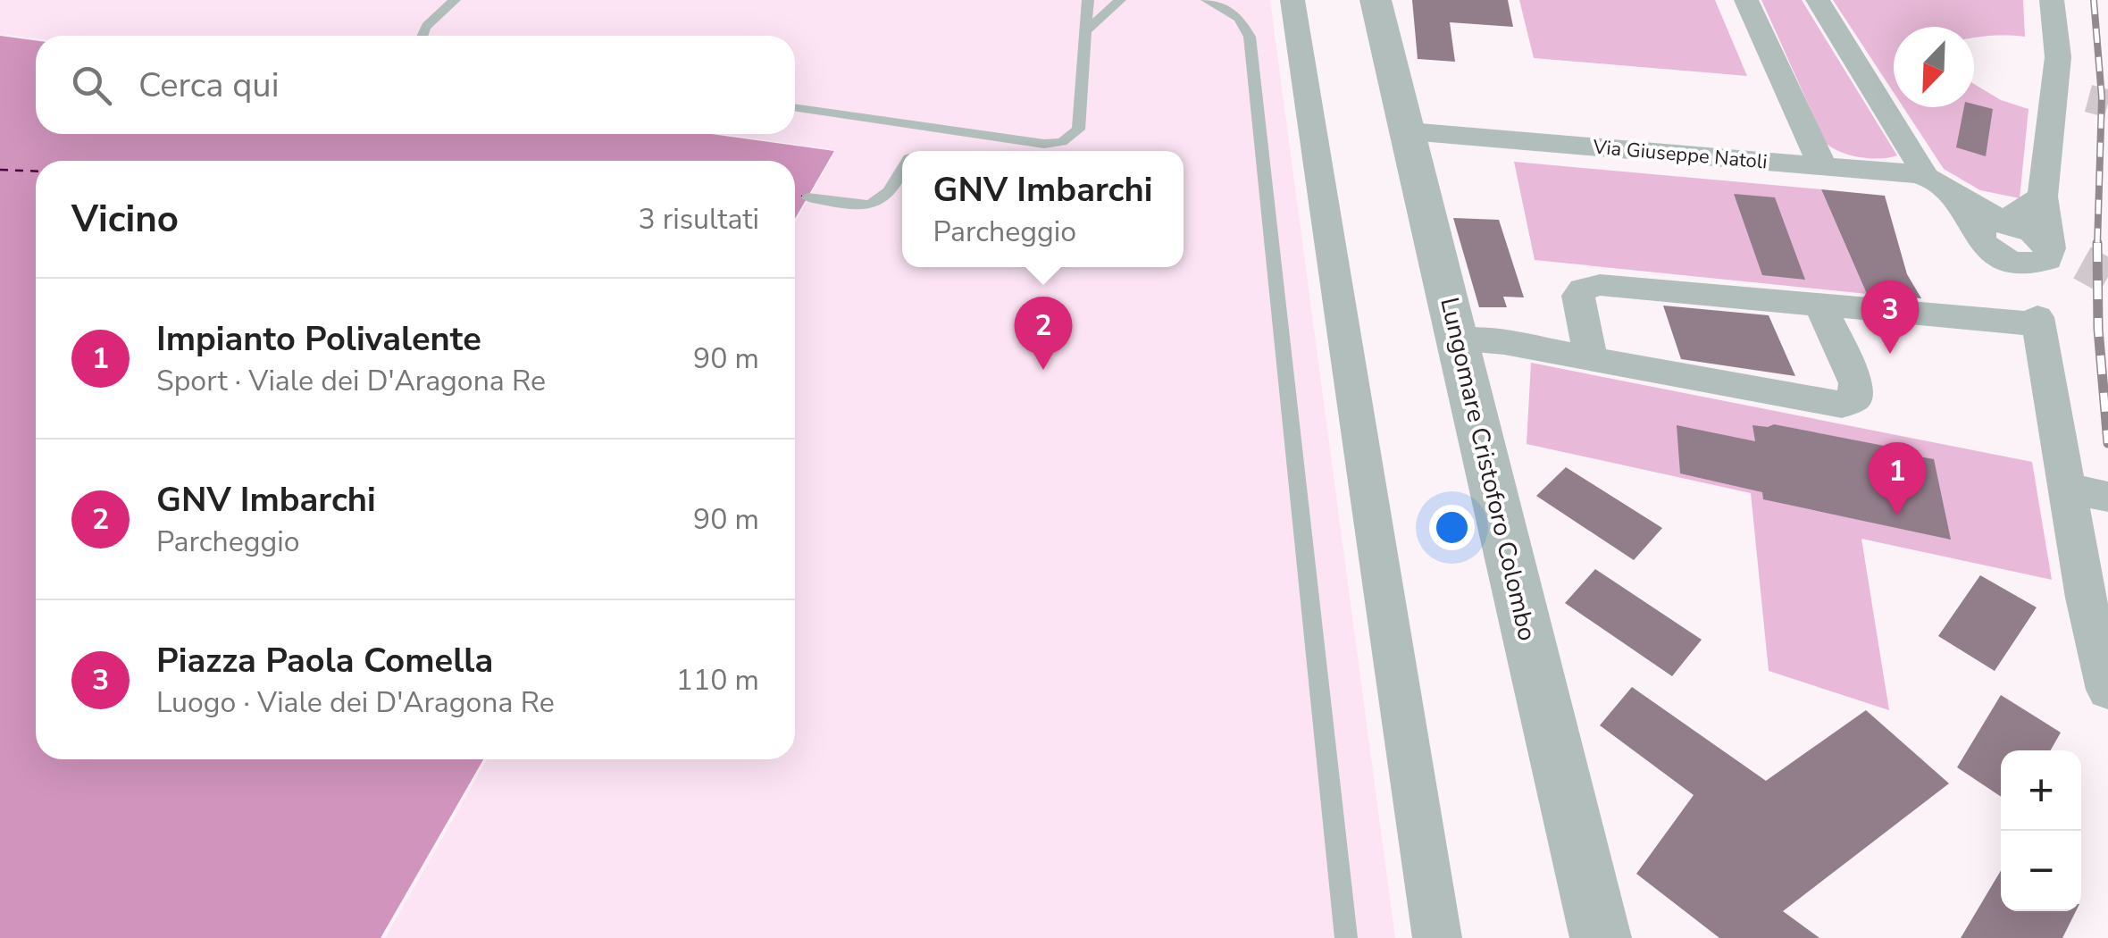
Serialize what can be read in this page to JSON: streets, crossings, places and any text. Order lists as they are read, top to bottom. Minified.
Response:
{"streets":{"street":["Via Giuseppe Natoli","Lungomare Cristoforo Colombo"]},"crossings":[["Via Giuseppe Natoli","Lungomare Cristoforo Colombo"]],"north":"bottom left","page":{"search":"Cerca qui","popup":["GNV Imbarchi","Parcheggio"],"heading":["Vicino","3 risultati"],"list":[{"mark":"1","name":"Impianto Polivalente","note":"Sport · Viale dei D'Aragona Re","value":"90 m"},{"mark":"2","name":"GNV Imbarchi","note":"Parcheggio","value":"90 m"},{"mark":"3","name":"Piazza Paola Comella","note":"Luogo · Viale dei D'Aragona Re","value":"110 m"}],"pins":["3","2","1"],"map_buttons":["+","−"]}}
